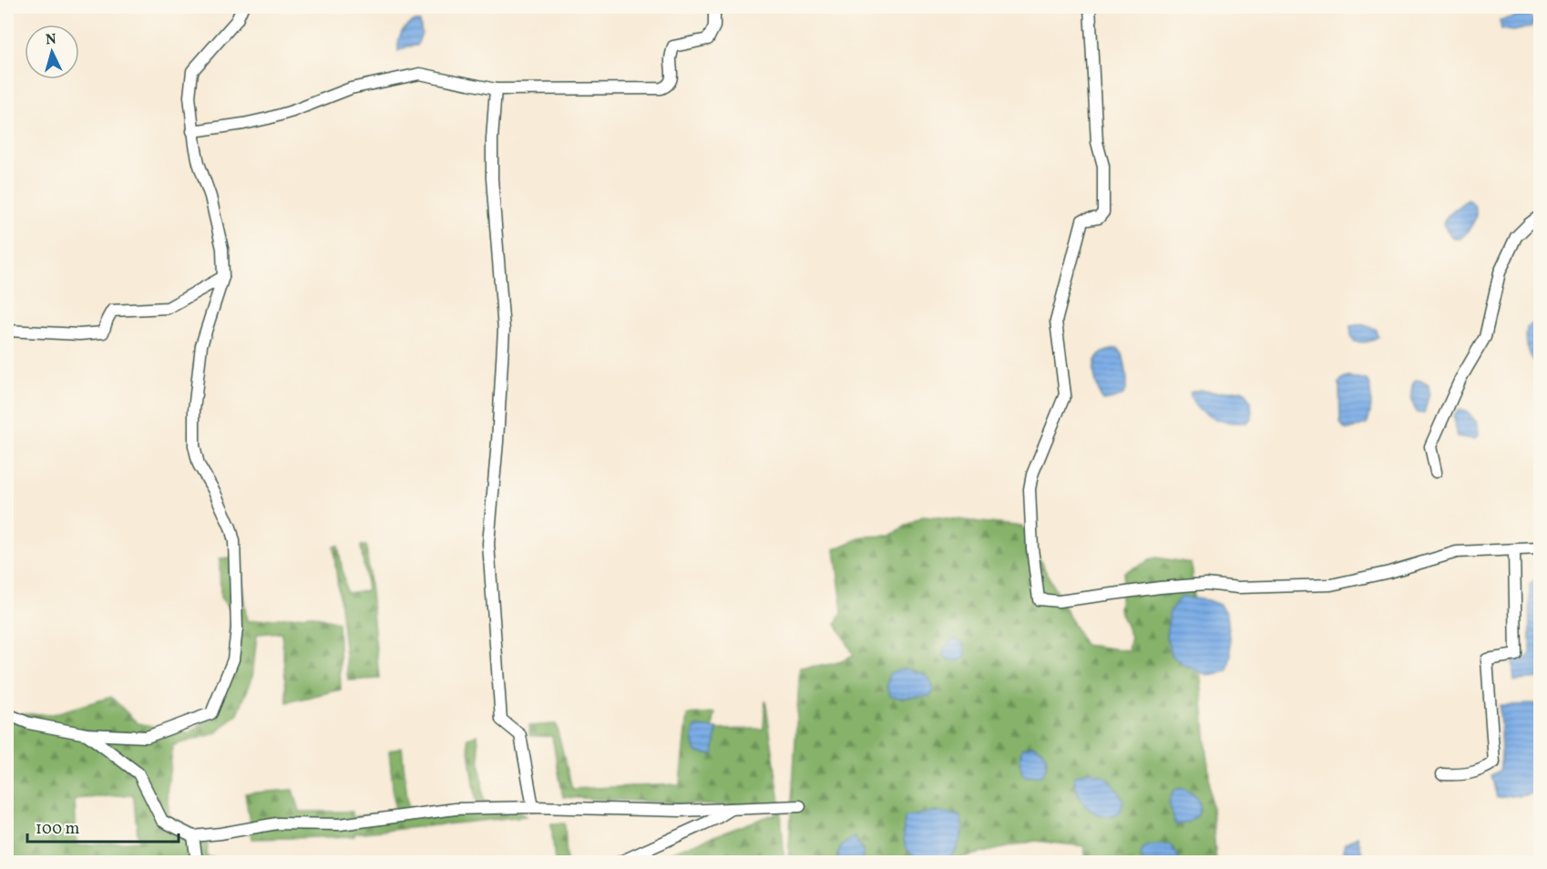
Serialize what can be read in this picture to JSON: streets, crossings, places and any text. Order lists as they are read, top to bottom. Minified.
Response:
{"scale_bar":"100 m","north":"top"}
